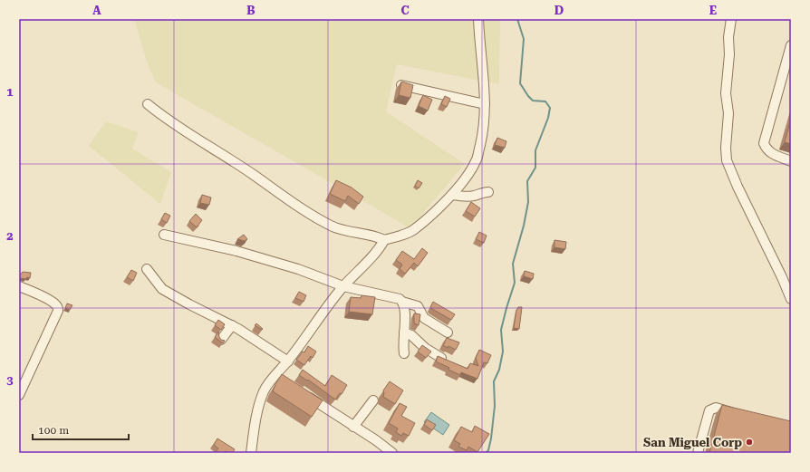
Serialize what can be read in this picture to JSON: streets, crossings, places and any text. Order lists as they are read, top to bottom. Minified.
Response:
{"places":["San Miguel Corp"],"scale_bar":"100 m","grid":{"columns":["A","B","C","D","E"],"rows":["1","2","3"]}}
